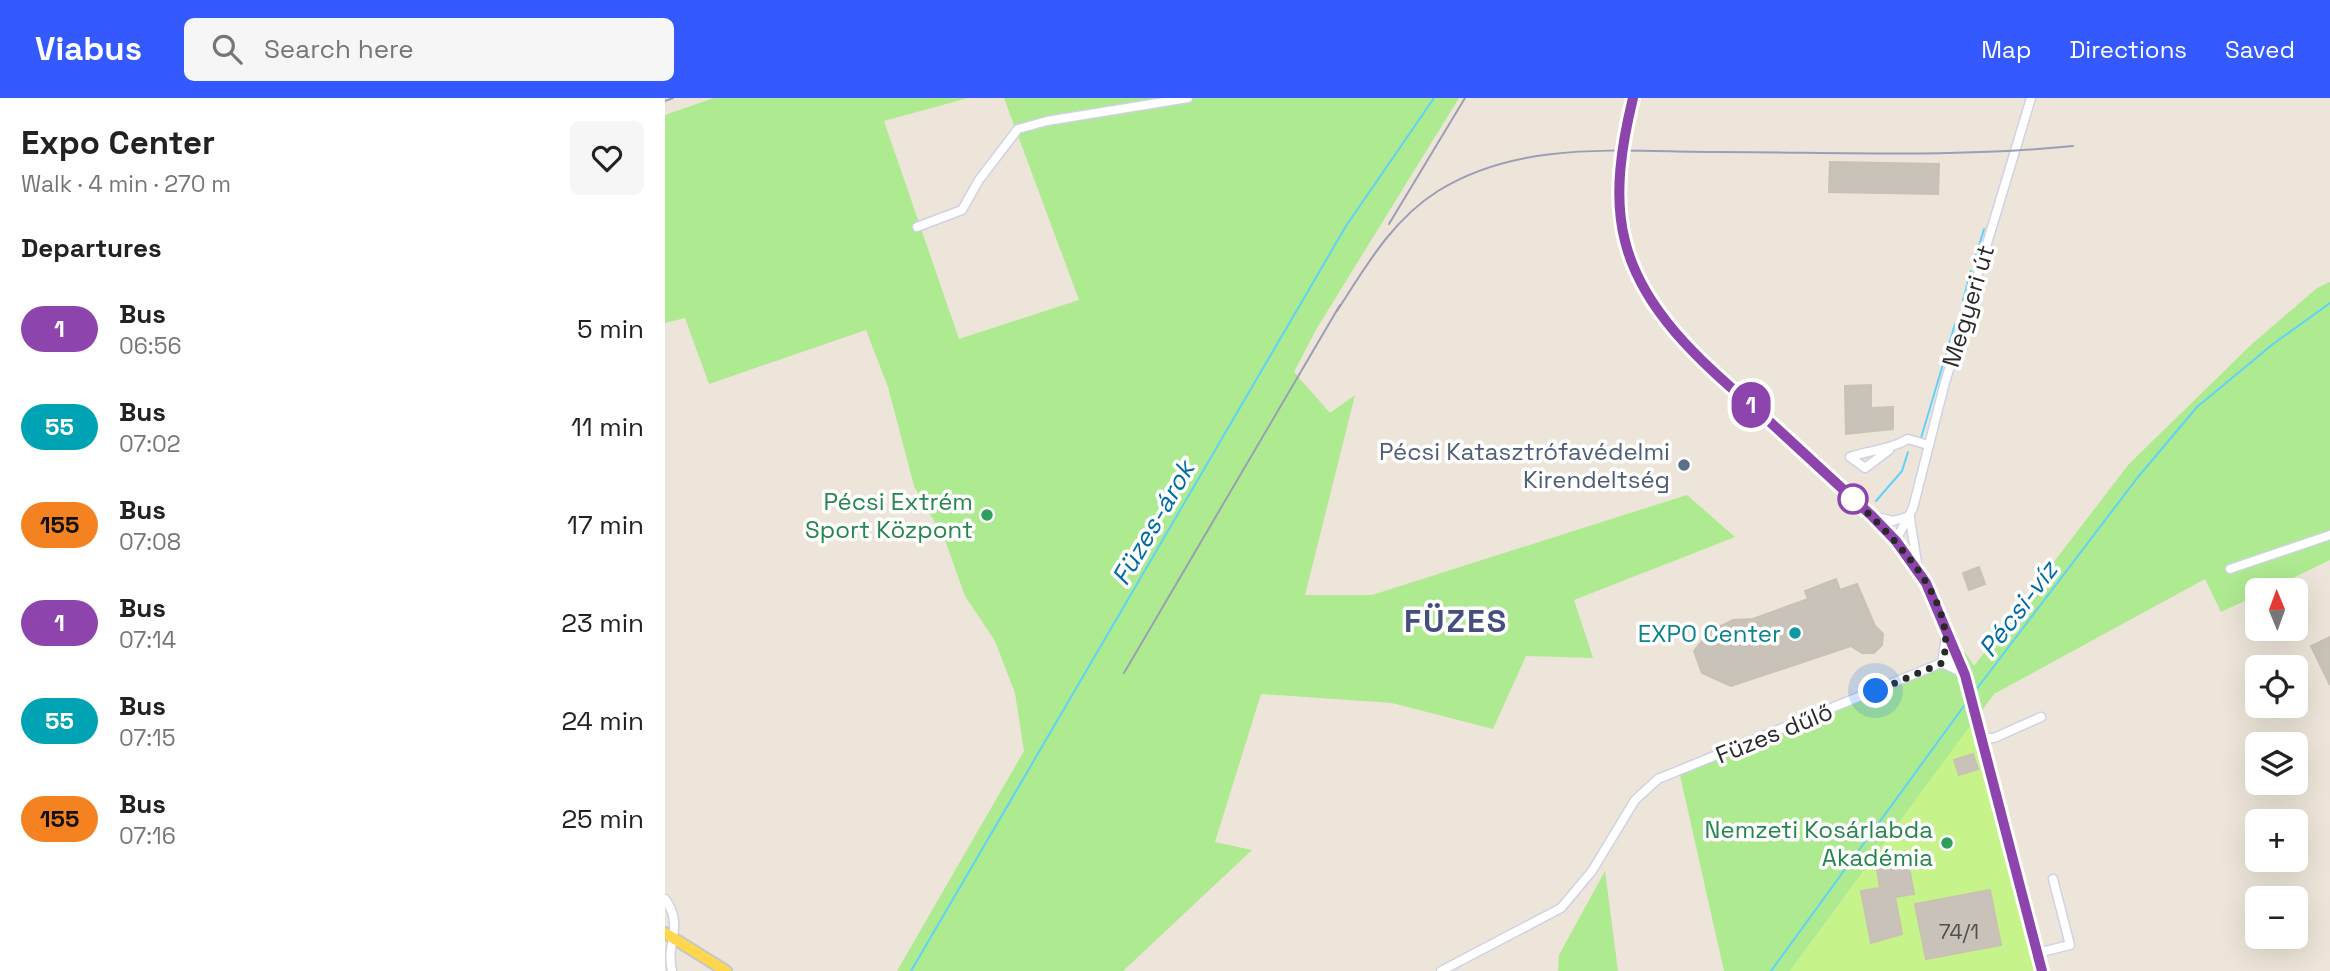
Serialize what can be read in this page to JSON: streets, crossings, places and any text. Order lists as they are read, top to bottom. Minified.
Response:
{"streets":{"street":["Megyeri út","Füzes dűlő"]},"crossings":[["Megyeri út","Füzes dűlő"]],"districts":["FÜZES"],"water":["Füzes-árok","Pécsi-víz"],"places":["Pécsi Katasztrófavédelmi Kirendeltség","Pécsi Extrém Sport Központ","EXPO Center","Nemzeti Kosárlabda Akadémia"],"lines":["bus line 1"],"house_numbers":["74/1"],"north":"top","page":{"header":"Viabus","search":"Search here","nav":["Map","Directions","Saved"],"heading":[["Expo Center","Walk · 4 min · 270 m"],"Departures"],"on_map":"1","list":[{"mark":"1","name":"Bus","note":"06:56","value":"5 min"},{"mark":"55","name":"Bus","note":"07:02","value":"11 min"},{"mark":"155","name":"Bus","note":"07:08","value":"17 min"},{"mark":"1","name":"Bus","note":"07:14","value":"23 min"},{"mark":"55","name":"Bus","note":"07:15","value":"24 min"},{"mark":"155","name":"Bus","note":"07:16","value":"25 min"}],"map_buttons":["+","−"]}}
